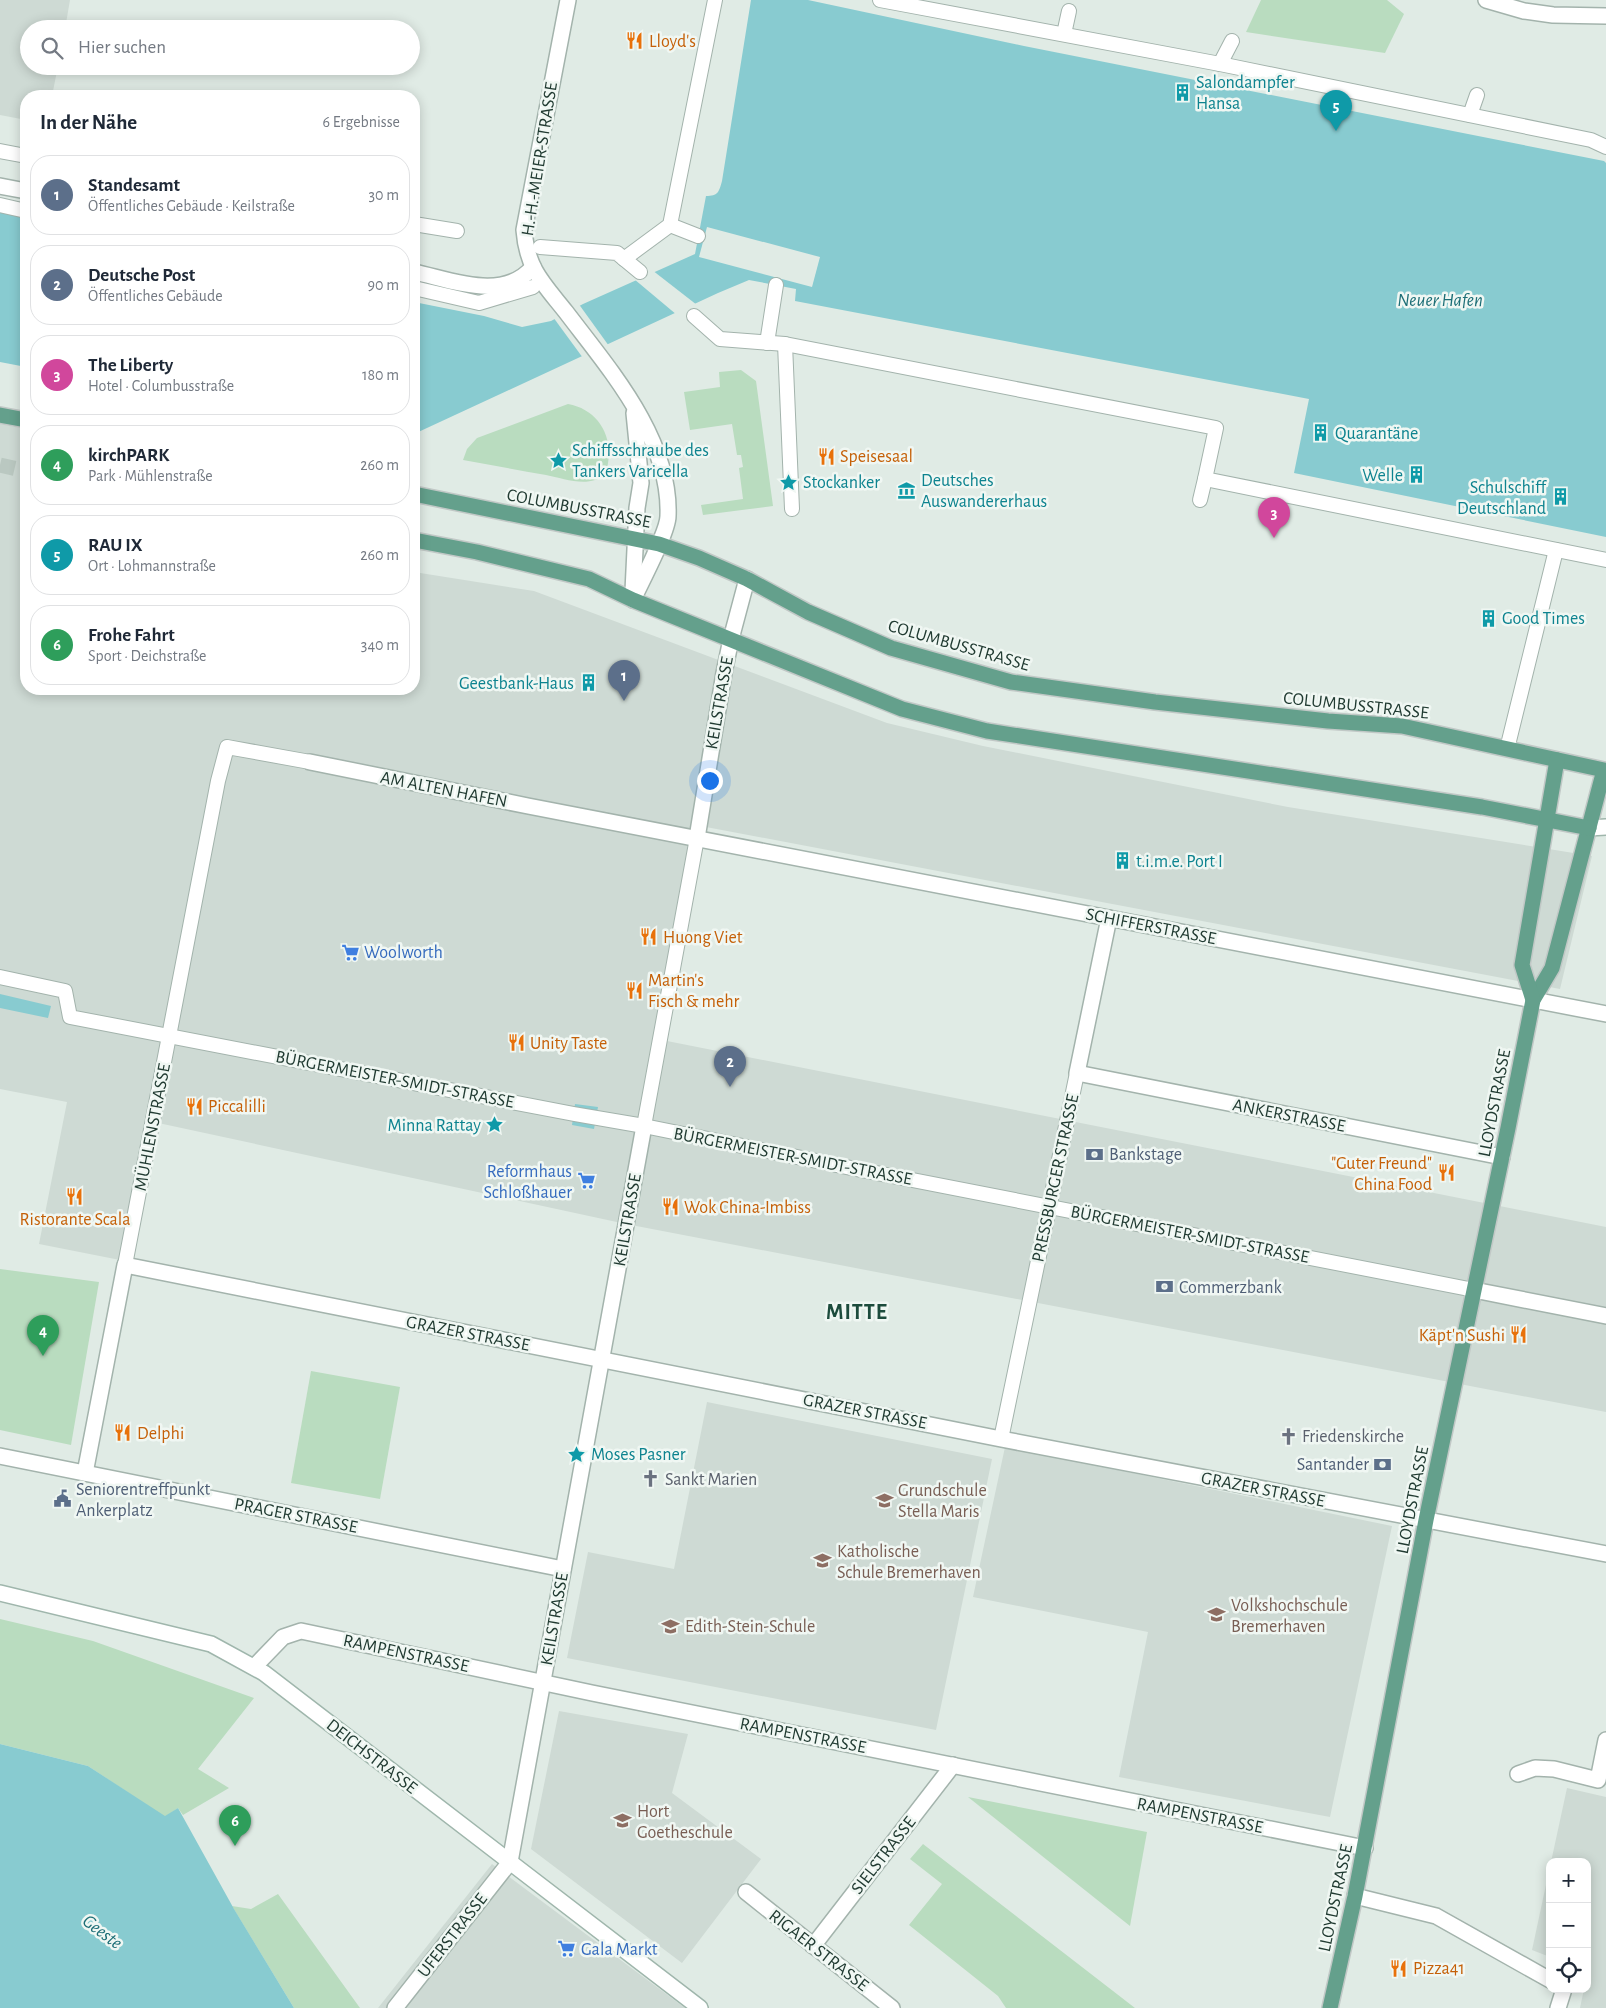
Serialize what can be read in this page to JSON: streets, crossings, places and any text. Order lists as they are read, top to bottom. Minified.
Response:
{"streets":{"main road":["COLUMBUSSTRASSE","LLOYDSTRASSE"],"street":["H.-H.-MEIER-STRASSE","KEILSTRASSE","AM ALTEN HAFEN","SCHIFFERSTRASSE","BÜRGERMEISTER-SMIDT-STRASSE","ANKERSTRASSE","MÜHLENSTRASSE","PRESSBURGER STRASSE","GRAZER STRASSE","PRAGER STRASSE","RAMPENSTRASSE","DEICHSTRASSE","SIELSTRASSE","UFERSTRASSE","RIGAER STRASSE"]},"crossings":[["H.-H.-MEIER-STRASSE","COLUMBUSSTRASSE"],["COLUMBUSSTRASSE","KEILSTRASSE"],["COLUMBUSSTRASSE","LLOYDSTRASSE"],["KEILSTRASSE","AM ALTEN HAFEN"],["KEILSTRASSE","SCHIFFERSTRASSE"],["KEILSTRASSE","BÜRGERMEISTER-SMIDT-STRASSE"],["KEILSTRASSE","GRAZER STRASSE"],["KEILSTRASSE","PRAGER STRASSE"],["KEILSTRASSE","RAMPENSTRASSE"],["KEILSTRASSE","DEICHSTRASSE"],["KEILSTRASSE","UFERSTRASSE"],["AM ALTEN HAFEN","SCHIFFERSTRASSE"],["AM ALTEN HAFEN","MÜHLENSTRASSE"],["SCHIFFERSTRASSE","LLOYDSTRASSE"],["SCHIFFERSTRASSE","PRESSBURGER STRASSE"],["BÜRGERMEISTER-SMIDT-STRASSE","LLOYDSTRASSE"],["BÜRGERMEISTER-SMIDT-STRASSE","MÜHLENSTRASSE"],["BÜRGERMEISTER-SMIDT-STRASSE","PRESSBURGER STRASSE"],["LLOYDSTRASSE","ANKERSTRASSE"],["LLOYDSTRASSE","GRAZER STRASSE"],["LLOYDSTRASSE","RAMPENSTRASSE"],["ANKERSTRASSE","PRESSBURGER STRASSE"],["MÜHLENSTRASSE","GRAZER STRASSE"],["MÜHLENSTRASSE","PRAGER STRASSE"],["PRESSBURGER STRASSE","GRAZER STRASSE"],["RAMPENSTRASSE","DEICHSTRASSE"],["RAMPENSTRASSE","SIELSTRASSE"],["DEICHSTRASSE","UFERSTRASSE"],["SIELSTRASSE","RIGAER STRASSE"]],"districts":["MITTE"],"water":["Neuer Hafen","Geeste"],"places":{"restaurant":["Lloyd's","Speisesaal","Huong Viet","Martin's Fisch & mehr","Unity Taste","Piccalilli","\"Guter Freund\" China Food","Ristorante Scala","Wok China-Imbiss","Käpt'n Sushi","Delphi","Pizza41"],"building":["Salondampfer Hansa","Quarantäne","Welle","Schulschiff Deutschland","Good Times","Geestbank-Haus","t.i.m.e. Port I"],"place":["Schiffsschraube des Tankers Varicella","Stockanker","Minna Rattay","Moses Pasner"],"museum":["Deutsches Auswandererhaus"],"supermarket":["Woolworth","Reformhaus Schloßhauer","Gala Markt"],"bank":["Bankstage","Commerzbank","Santander"],"church":["Friedenskirche","Sankt Marien"],"public building":["Seniorentreffpunkt Ankerplatz"],"school or university":["Grundschule Stella Maris","Katholische Schule Bremerhaven","Volkshochschule Bremerhaven","Edith-Stein-Schule","Hort Goetheschule"]},"page":{"search":"Hier suchen","pins":["5","3","1","2","4","6"],"heading":["In der Nähe","6 Ergebnisse"],"list":[{"mark":"1","name":"Standesamt","note":"Öffentliches Gebäude · Keilstraße","value":"30 m"},{"mark":"2","name":"Deutsche Post","note":"Öffentliches Gebäude","value":"90 m"},{"mark":"3","name":"The Liberty","note":"Hotel · Columbusstraße","value":"180 m"},{"mark":"4","name":"kirchPARK","note":"Park · Mühlenstraße","value":"260 m"},{"mark":"5","name":"RAU IX","note":"Ort · Lohmannstraße","value":"260 m"},{"mark":"6","name":"Frohe Fahrt","note":"Sport · Deichstraße","value":"340 m"}],"map_buttons":["+","−"]}}
